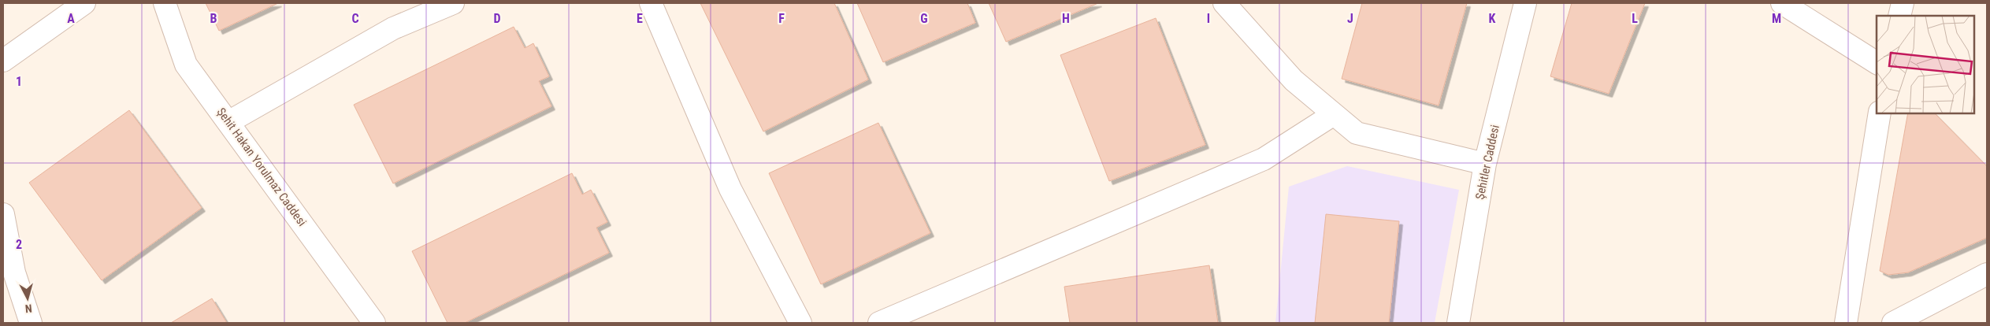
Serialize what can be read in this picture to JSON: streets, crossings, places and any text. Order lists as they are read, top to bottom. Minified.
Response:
{"streets":{"street":["Şehitler Caddesi","Şehit Hakan Yorulmaz Caddesi"]},"north":"bottom","grid":{"columns":["A","B","C","D","E","F","G","H","I","J","K","L","M"],"rows":["1","2"]}}
